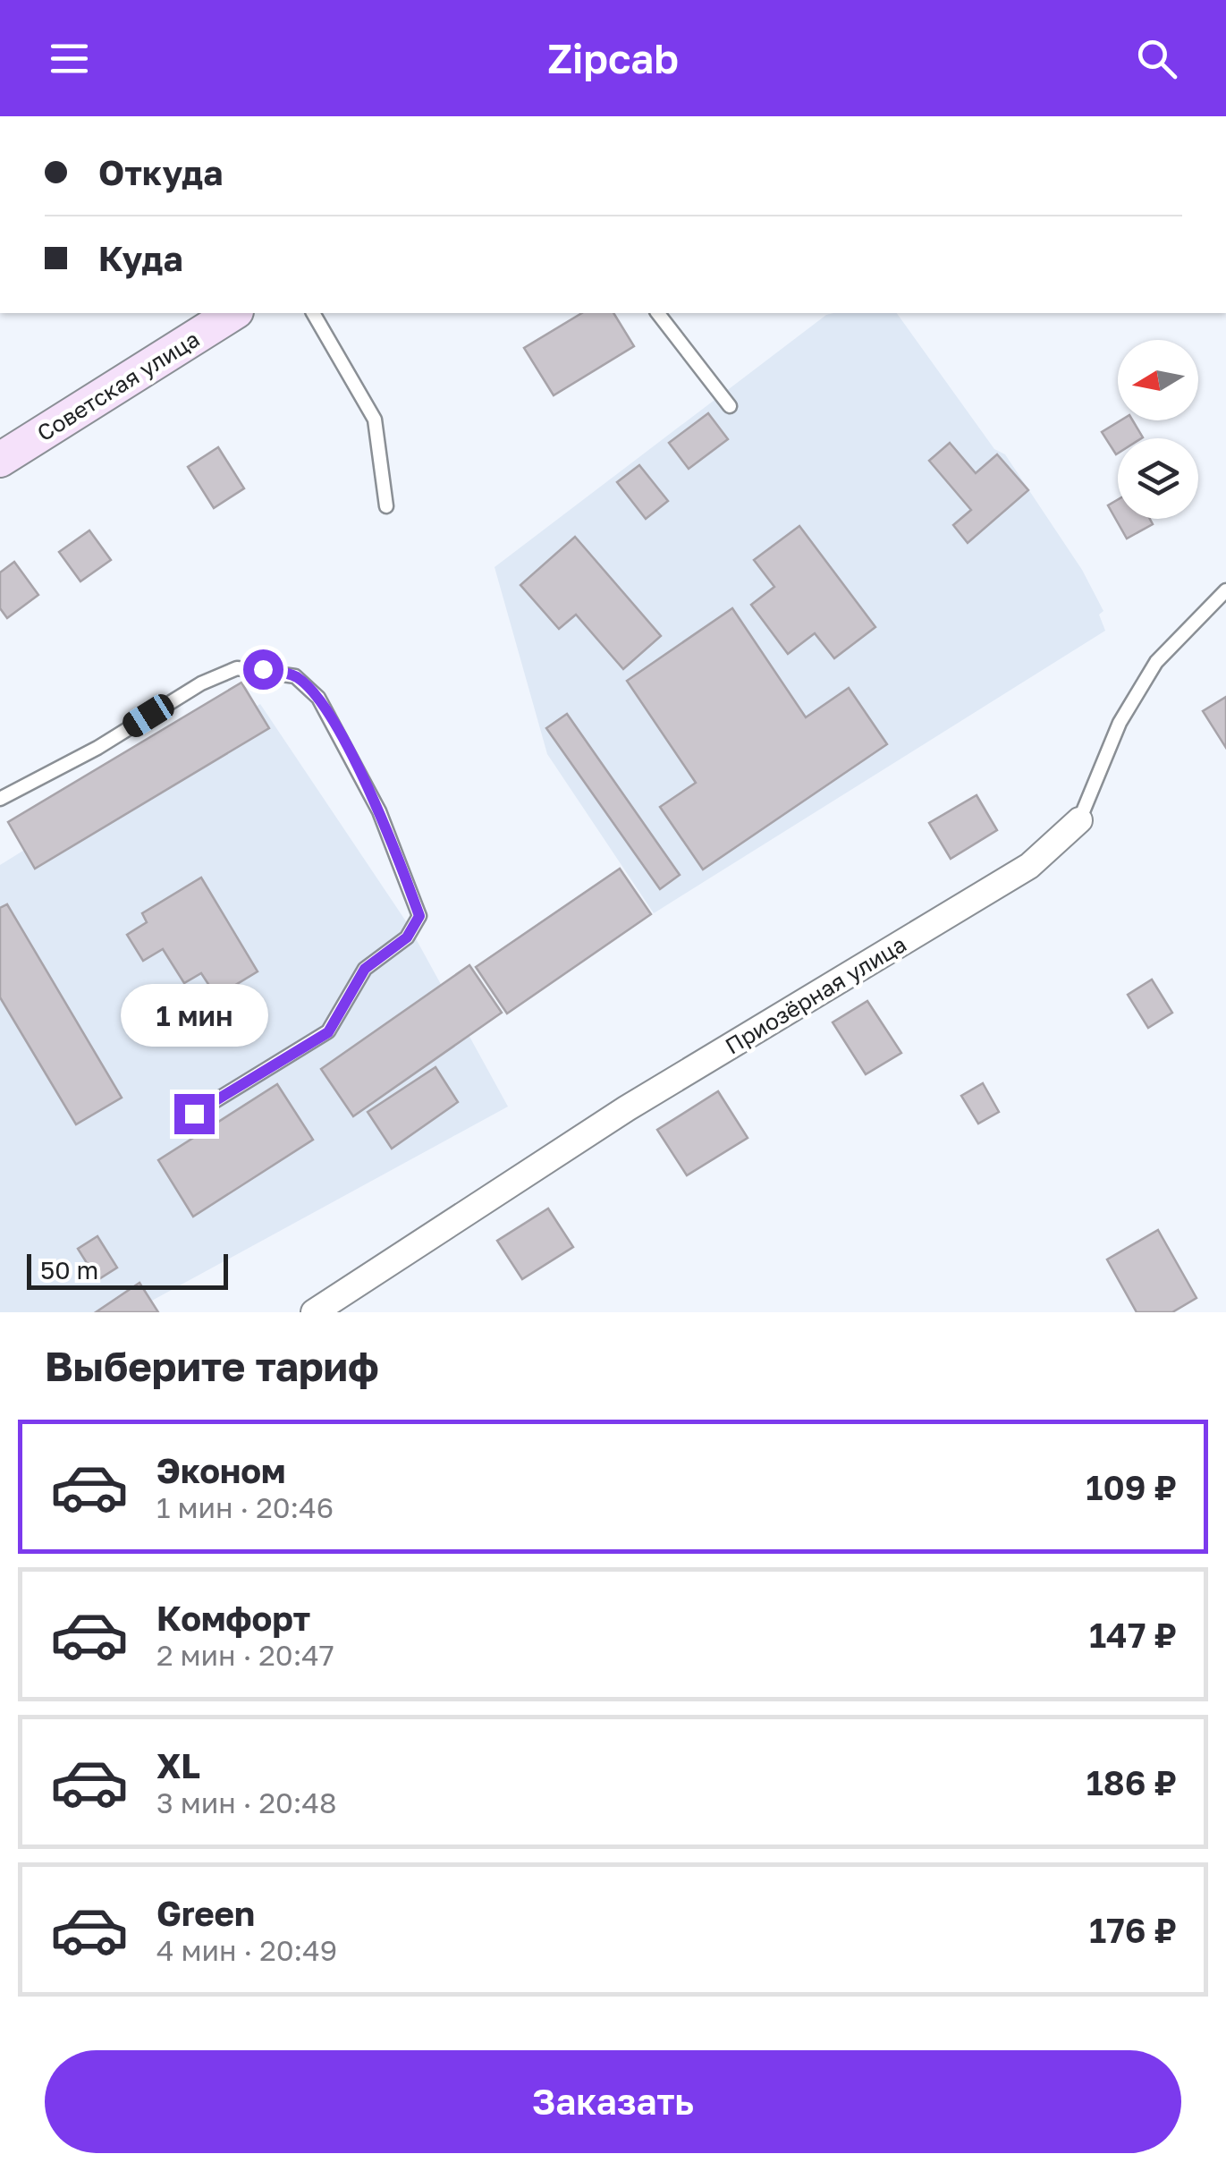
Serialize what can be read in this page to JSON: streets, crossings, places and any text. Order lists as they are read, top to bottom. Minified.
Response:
{"streets":{"main road":["Советская улица"],"street":["Приозёрная улица"]},"scale_bar":"50 m","north":"left","page":{"header":"Zipcab","banner":["Откуда","Куда"],"bubble":"1 мин","scale":"50 m","heading":"Выберите тариф","list":[{"name":"Эконом","note":"1 мин · 20:46","value":"109 ₽"},{"name":"Комфорт","note":"2 мин · 20:47","value":"147 ₽"},{"name":"XL","note":"3 мин · 20:48","value":"186 ₽"},{"name":"Green","note":"4 мин · 20:49","value":"176 ₽"}],"buttons":"Заказать"}}
